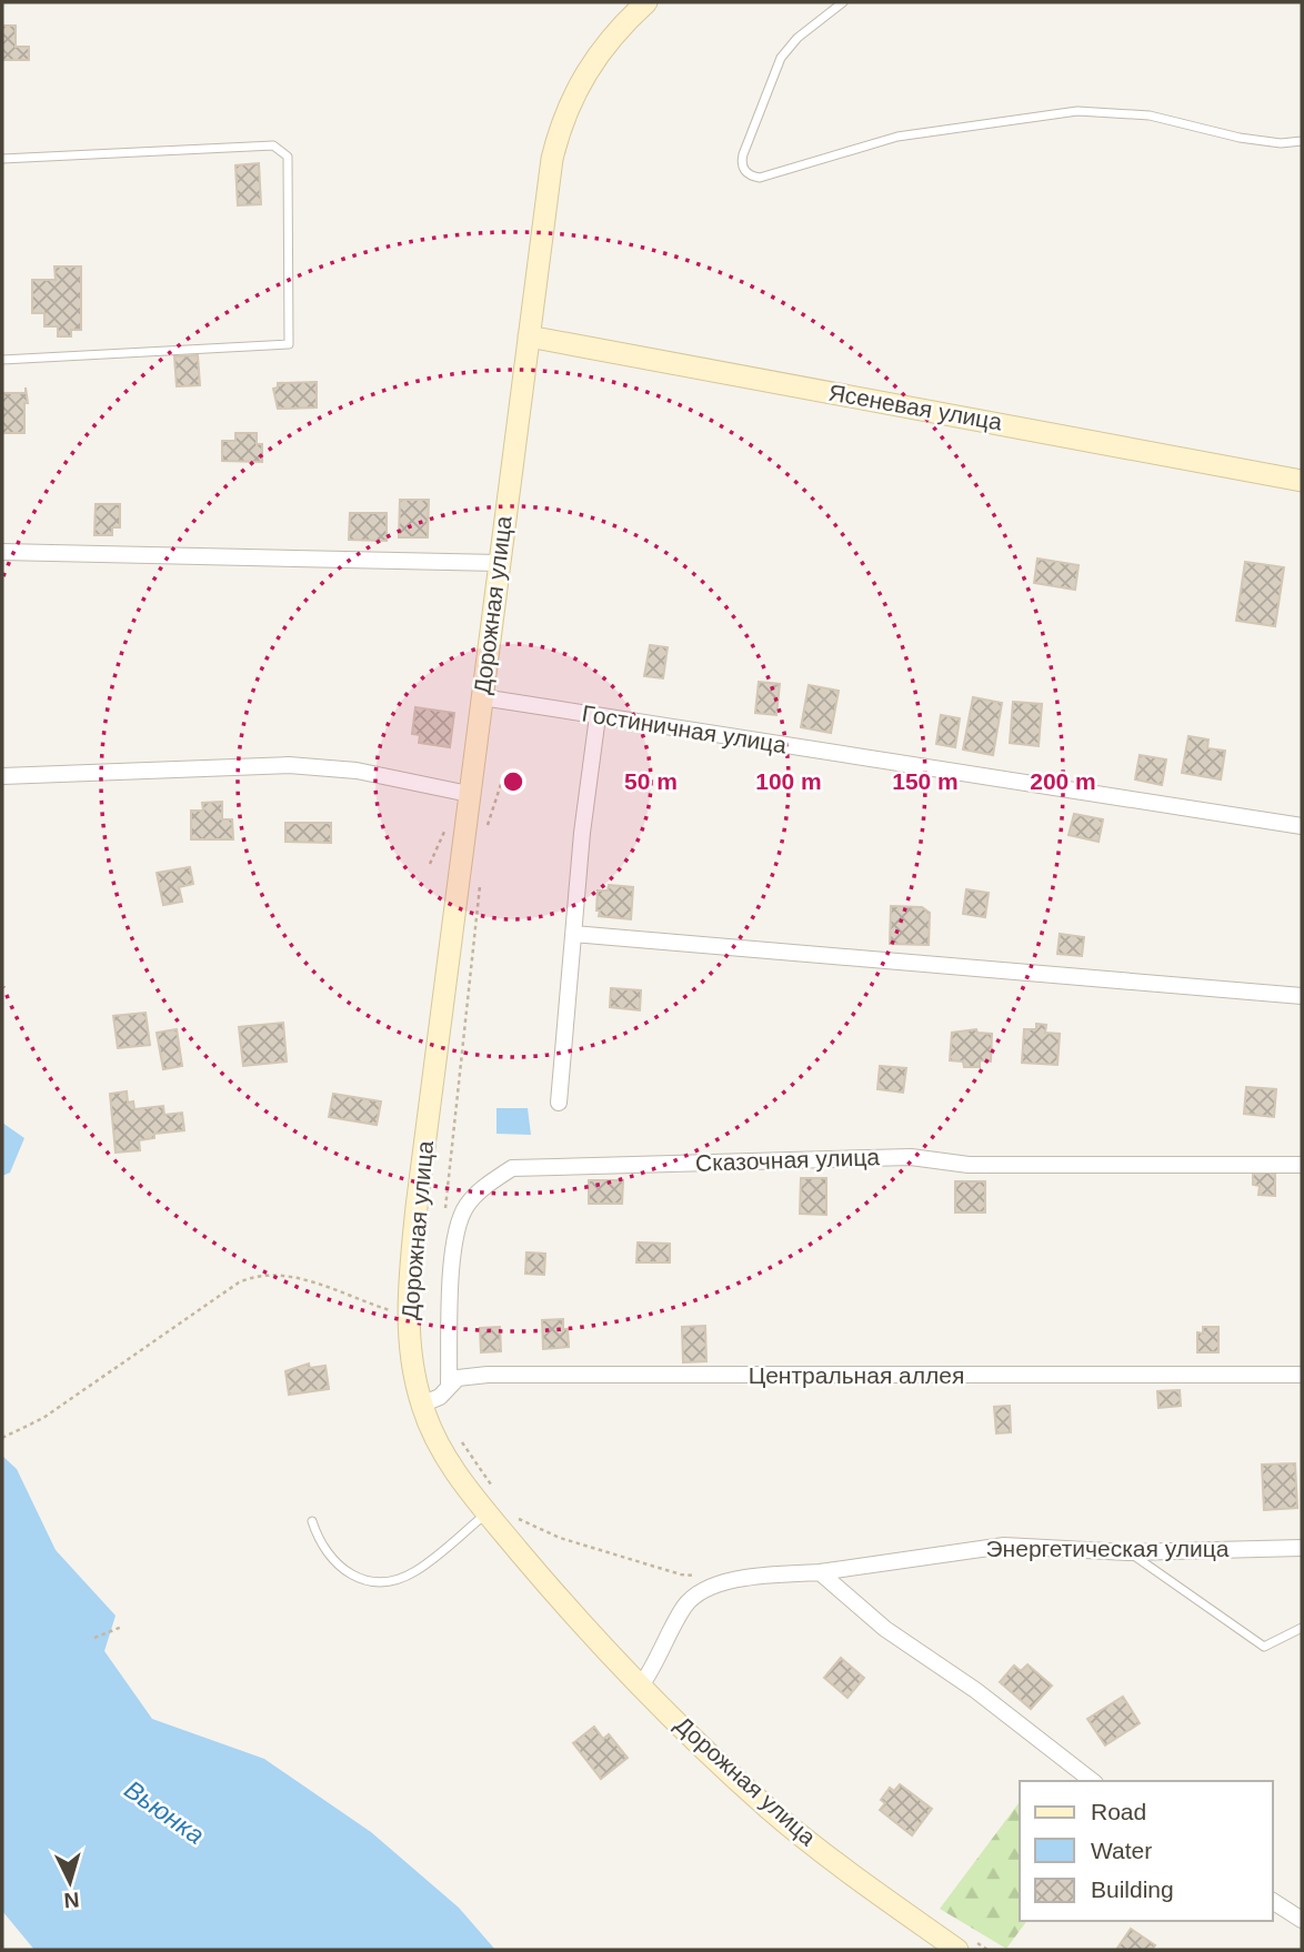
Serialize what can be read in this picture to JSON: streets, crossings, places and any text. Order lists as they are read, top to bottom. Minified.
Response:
{"streets":{"main road":["Ясеневая улица","Дорожная улица"],"street":["Гостиничная улица","Сказочная улица","Центральная аллея","Энергетическая улица"]},"crossings":[["Ясеневая улица","Дорожная улица"],["Дорожная улица","Гостиничная улица"],["Дорожная улица","Центральная аллея"],["Дорожная улица","Энергетическая улица"],["Сказочная улица","Центральная аллея"]],"water":["Вьюнка"],"legend":["Road","Water","Building"],"north":"bottom","rings":["50 m","100 m","150 m","200 m"]}
